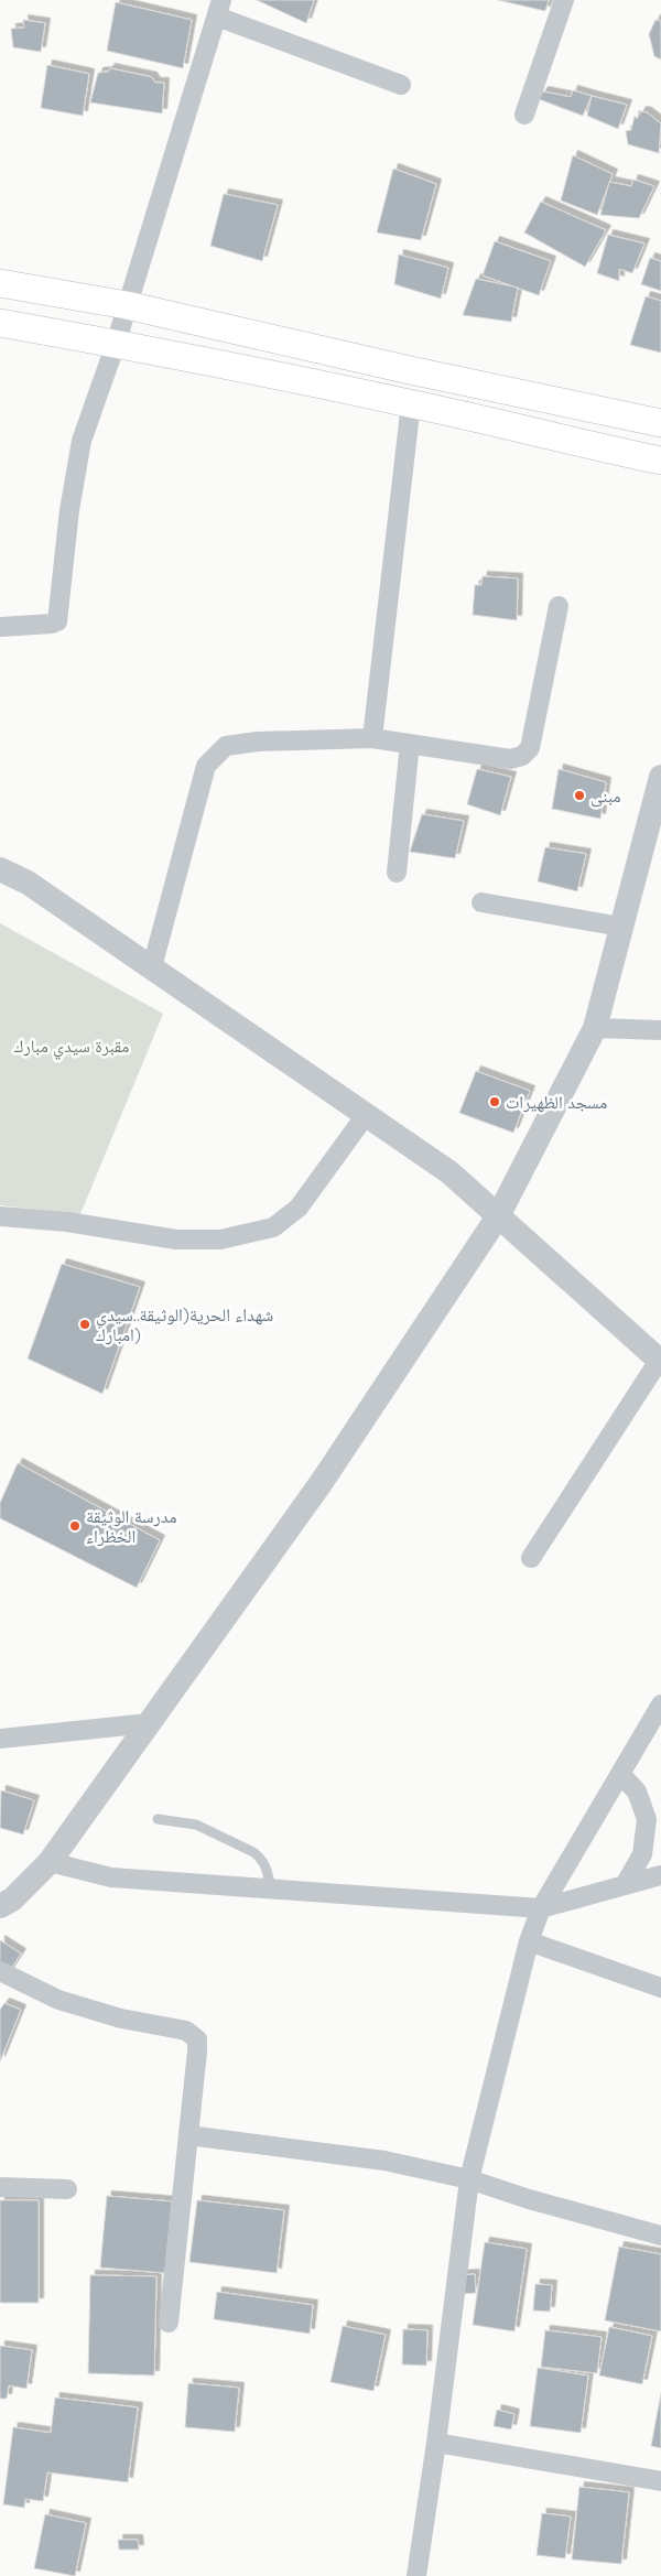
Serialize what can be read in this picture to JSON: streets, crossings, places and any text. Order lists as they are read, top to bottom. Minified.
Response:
{"parks":["مقبرة سيدي مبارك"],"places":["مبنى","مسجد الظهيرات","شهداء الحرية(الوثيقة..سيدي امبارك)","مدرسة الوثيقة الخظراء"]}
